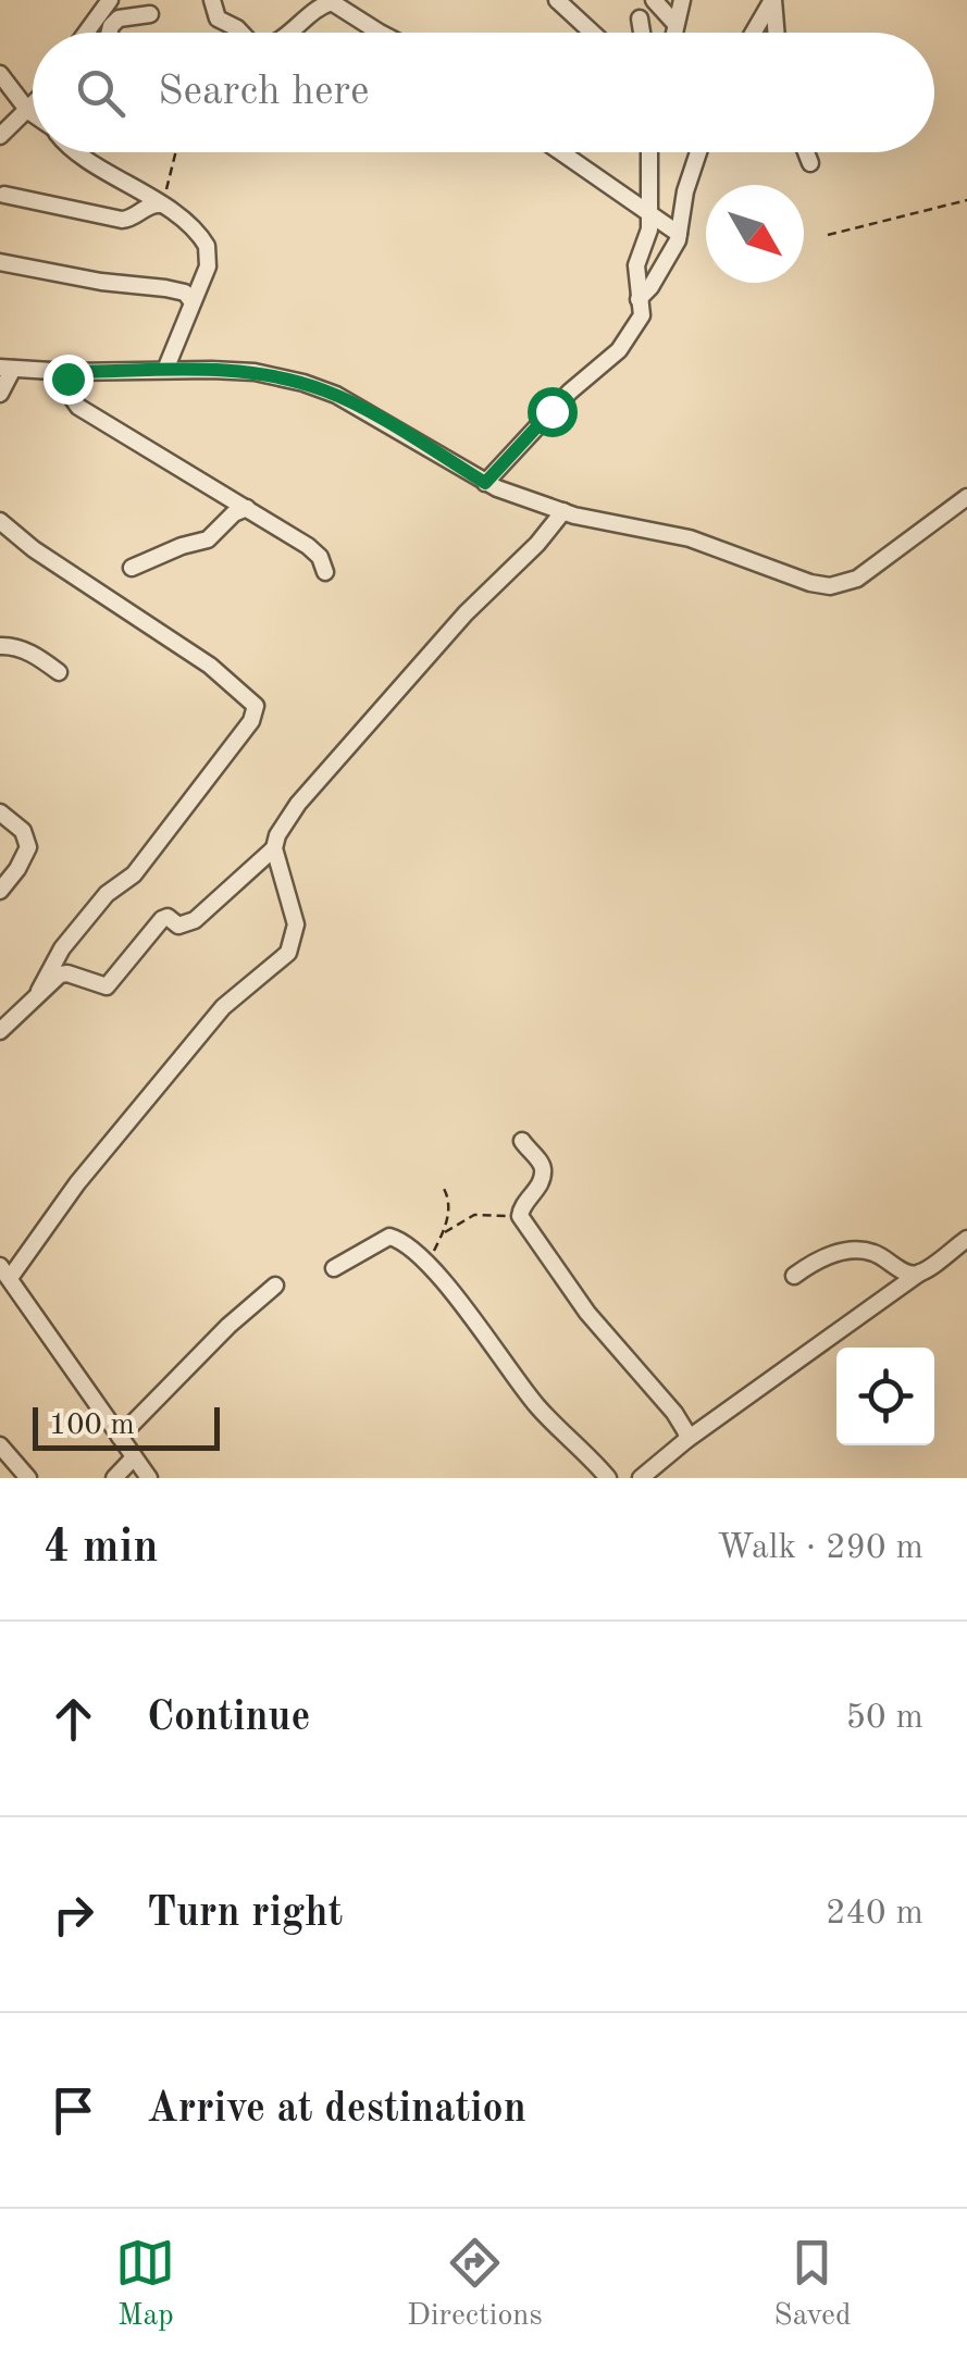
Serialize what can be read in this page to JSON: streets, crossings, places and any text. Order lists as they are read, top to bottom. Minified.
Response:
{"scale_bar":"100 m","north":"bottom right","page":{"search":"Search here","scale":"100 m","heading":["4 min","Walk · 290 m"],"list":[["Continue","50 m"],["Turn right","240 m"],"Arrive at destination"],"nav":["Map","Directions","Saved"]}}
